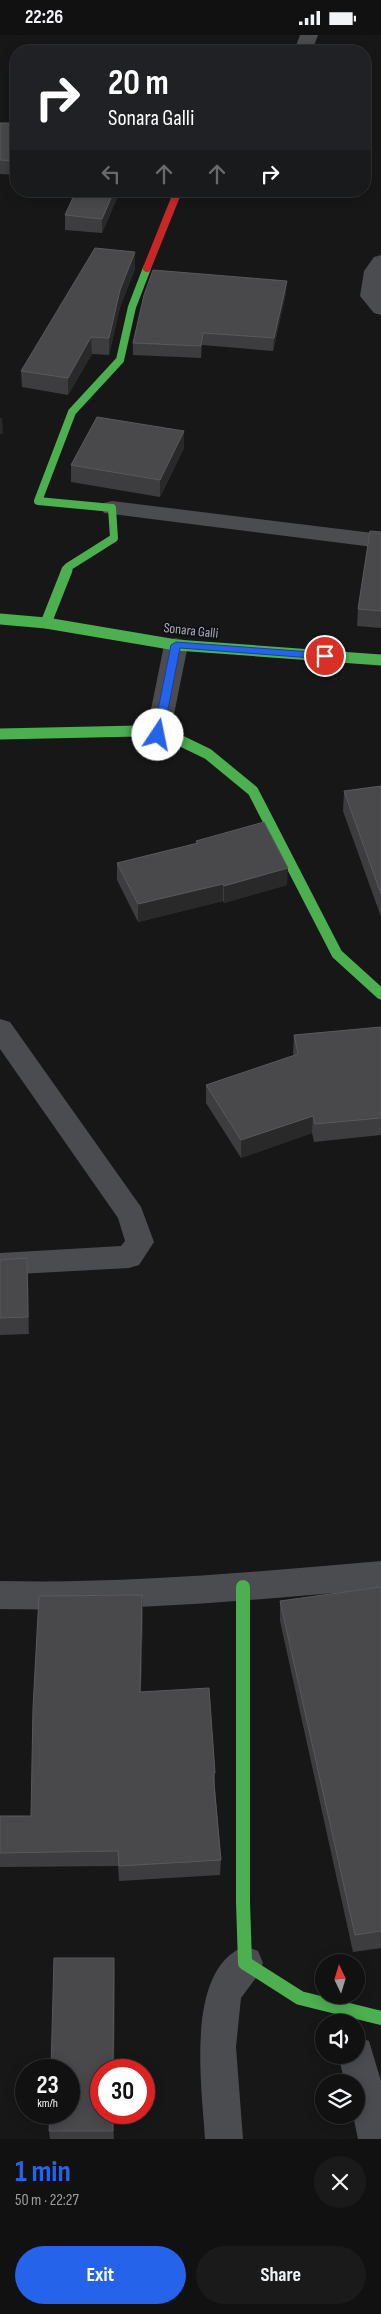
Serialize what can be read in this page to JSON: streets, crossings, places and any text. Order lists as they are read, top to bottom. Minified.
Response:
{"streets":{"street":["Sonara Galli"]},"north":"top","page":{"status":"22:26","turn":["20 m","Sonara Galli"],"speed":"23 km/h","limit":"30","heading":["1 min","50 m · 22:27"],"buttons":["Exit","Share"]}}
